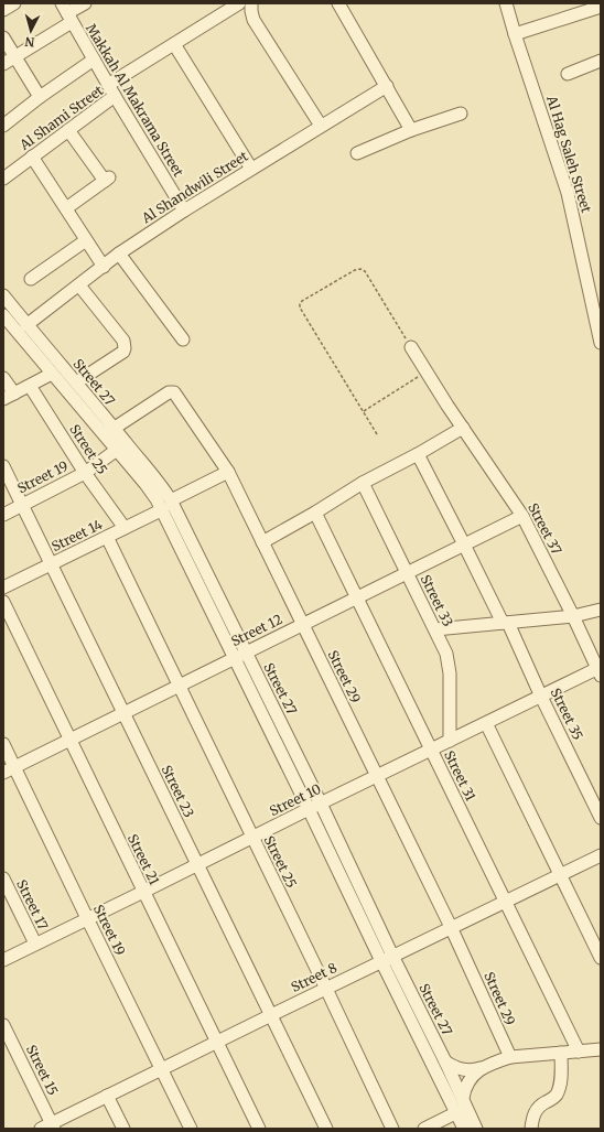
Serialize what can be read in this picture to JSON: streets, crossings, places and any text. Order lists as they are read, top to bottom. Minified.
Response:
{"streets":{"street":["Makkah Al Makrama Street","Al Shami Street","Al Hag Saleh Street","Al Shandwili Street","Street 27","Street 25","Street 19","Street 37","Street 14","Street 33","Street 12","Street 29","Street 35","Street 31","Street 23","Street 10","Street 21","Street 17","Street 8","Street 15"]},"crossings":[["Makkah Al Makrama Street","Al Shami Street"],["Makkah Al Makrama Street","Al Shandwili Street"],["Al Shandwili Street","Street 27"],["Street 27","Street 19"],["Street 27","Street 14"],["Street 27","Street 12"],["Street 27","Street 29"],["Street 27","Street 10"],["Street 27","Street 8"],["Street 25","Street 19"],["Street 25","Street 14"],["Street 25","Street 12"],["Street 25","Street 10"],["Street 25","Street 8"],["Street 19","Street 12"],["Street 19","Street 23"],["Street 19","Street 10"],["Street 19","Street 8"],["Street 37","Street 12"],["Street 37","Street 10"],["Street 14","Street 29"],["Street 14","Street 23"],["Street 33","Street 12"],["Street 33","Street 10"],["Street 12","Street 29"],["Street 12","Street 35"],["Street 12","Street 31"],["Street 12","Street 23"],["Street 12","Street 21"],["Street 29","Street 10"],["Street 29","Street 8"],["Street 35","Street 10"],["Street 31","Street 10"],["Street 31","Street 8"],["Street 23","Street 10"],["Street 23","Street 8"],["Street 10","Street 21"],["Street 10","Street 17"],["Street 21","Street 8"],["Street 8","Street 15"]],"north":"bottom"}
